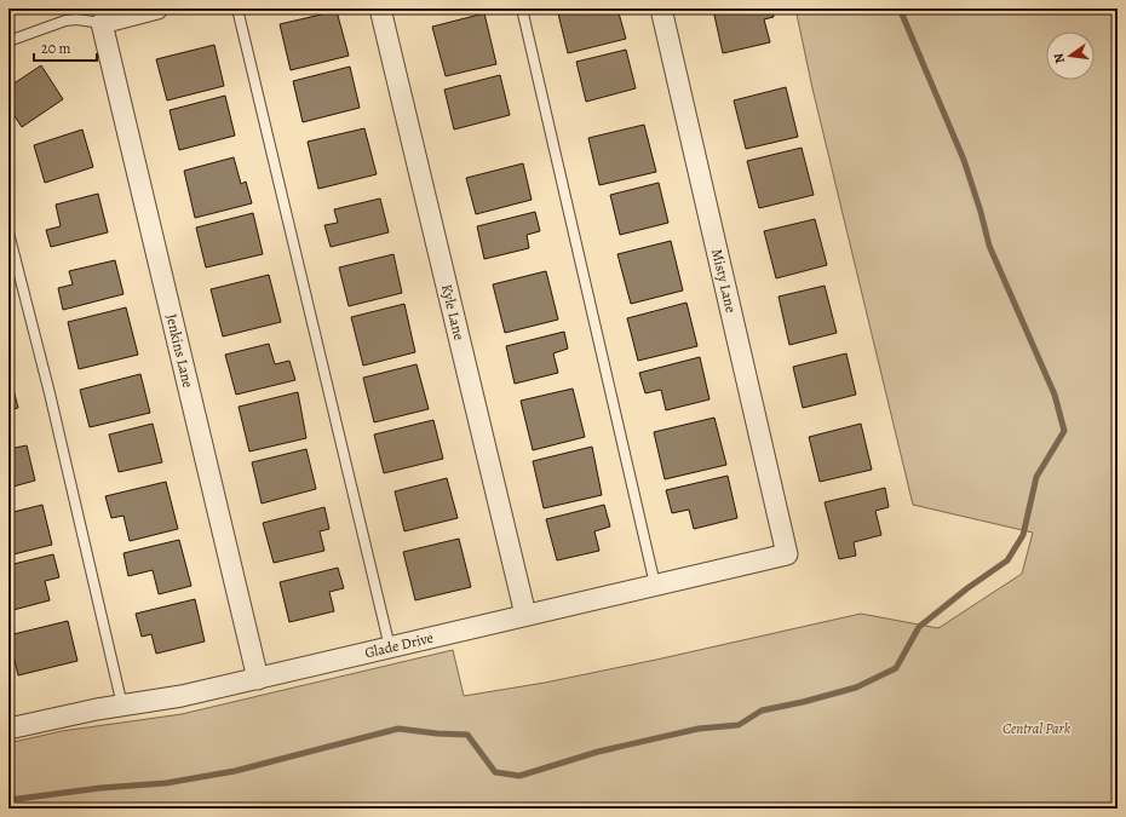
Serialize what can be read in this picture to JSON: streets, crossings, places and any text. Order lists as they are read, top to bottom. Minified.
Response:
{"streets":{"street":["Misty Lane","Kyle Lane","Jenkins Lane","Glade Drive"]},"crossings":[["Misty Lane","Glade Drive"],["Kyle Lane","Glade Drive"],["Jenkins Lane","Glade Drive"]],"parks":["Central Park"],"scale_bar":"20 m","north":"left"}
